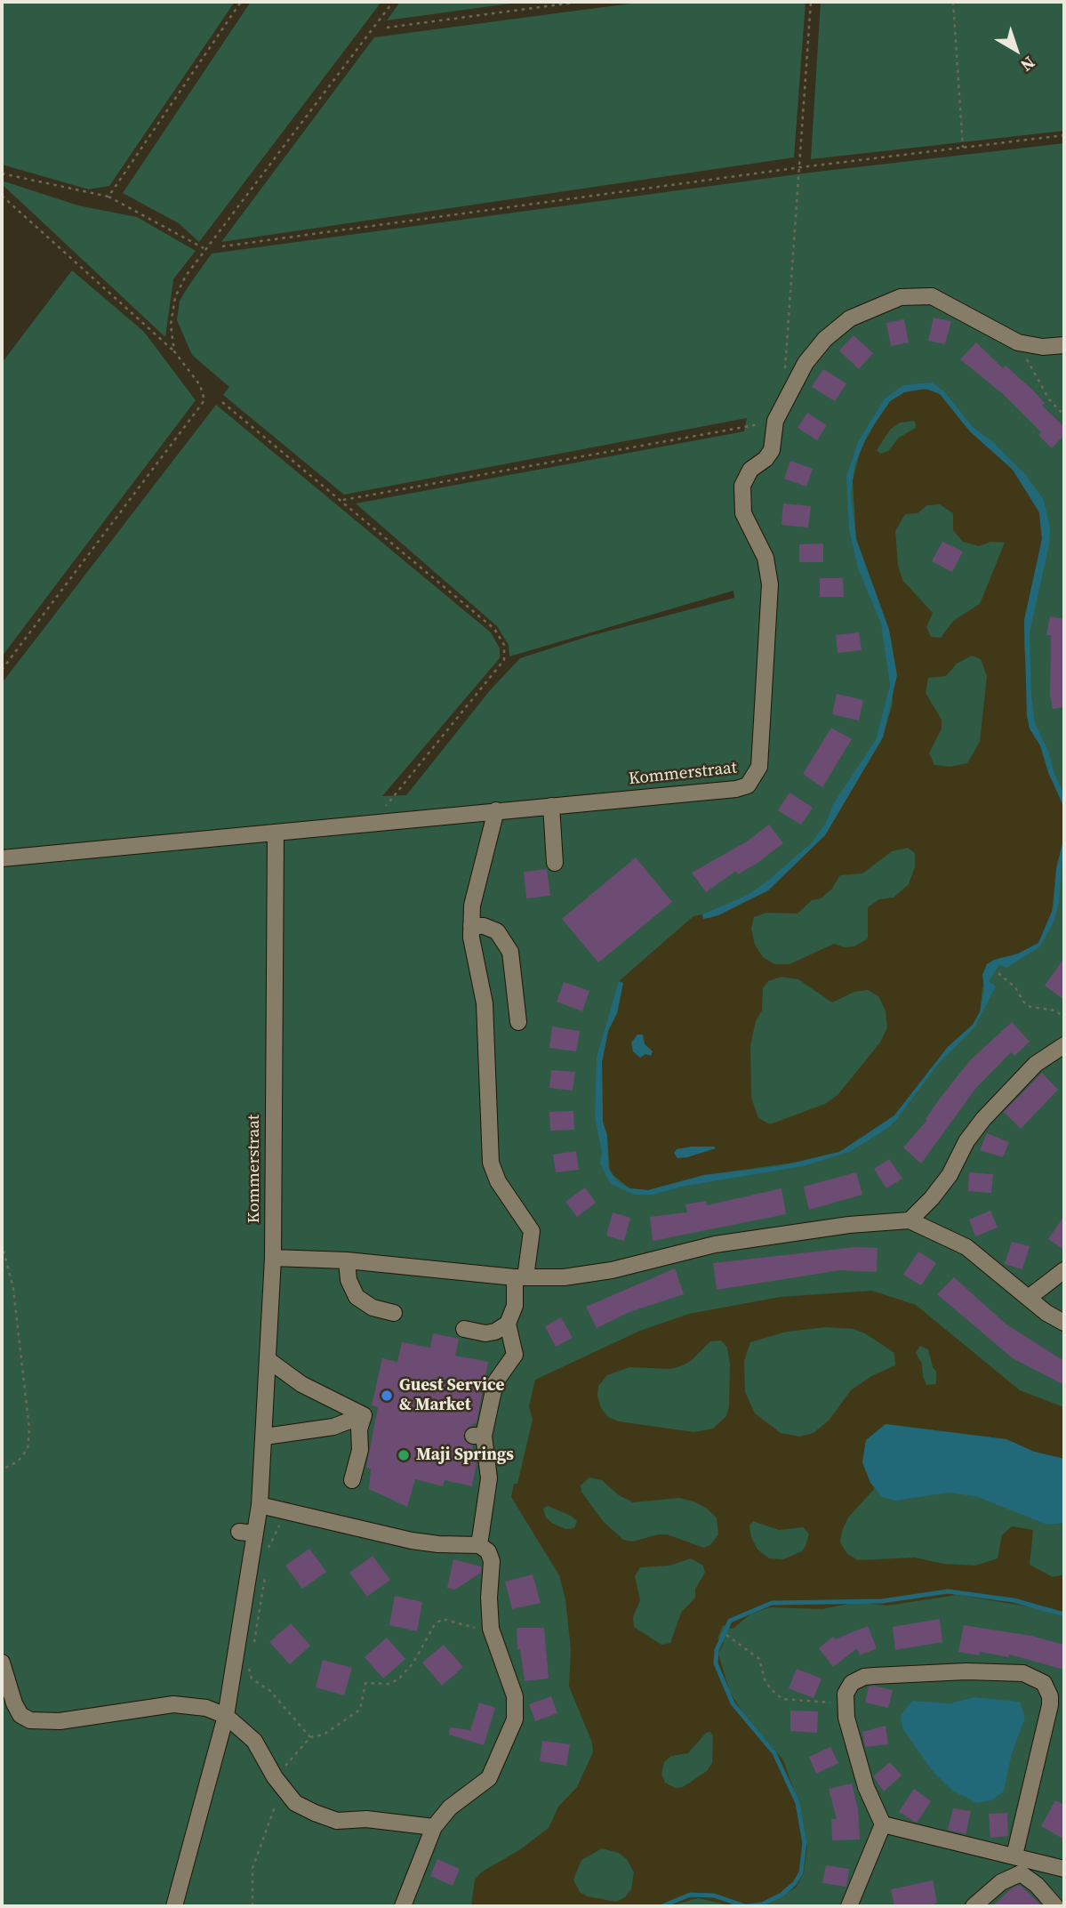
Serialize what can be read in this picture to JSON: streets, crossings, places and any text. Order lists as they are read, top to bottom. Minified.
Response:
{"streets":{"street":["Kommerstraat"]},"places":["Guest Service & Market","Maji Springs"],"north":"bottom right"}
